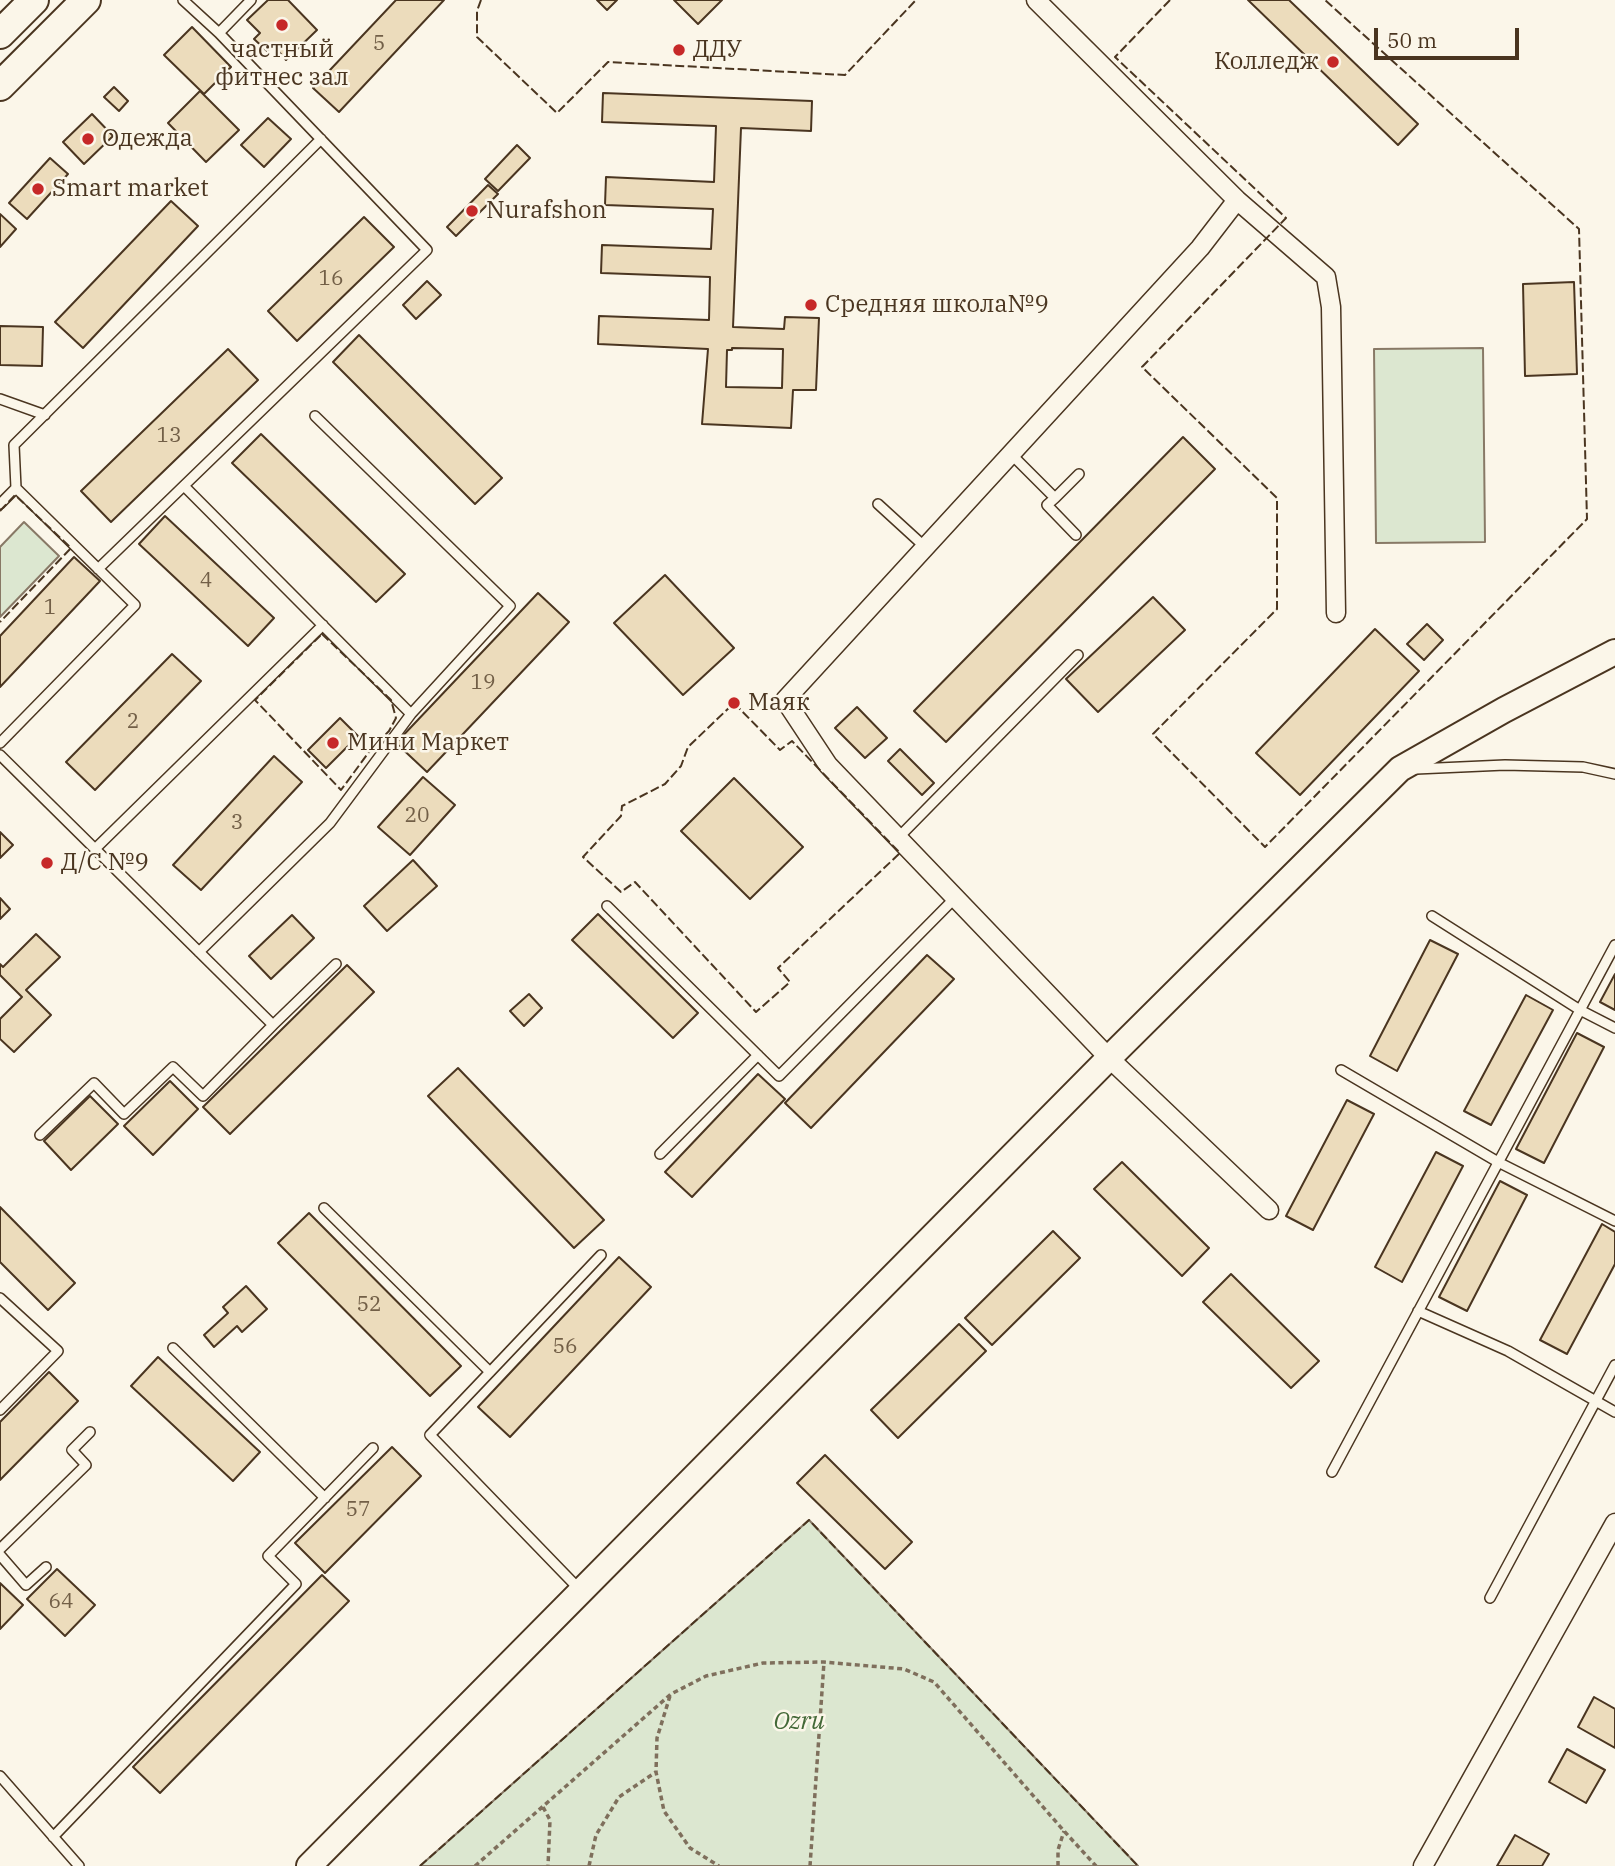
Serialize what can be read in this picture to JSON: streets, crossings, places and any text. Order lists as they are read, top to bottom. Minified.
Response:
{"parks":["Ozru"],"places":["частный фитнес зал","ДДУ","Колледж","Одежда","Smart market","Nurafshon","Средняя школа№9","Маяк","Мини Маркет","Д/С №9"],"house_numbers":["5","16","13","4","1","19","2","20","3","52","56","57","64"],"scale_bar":"50 m"}
